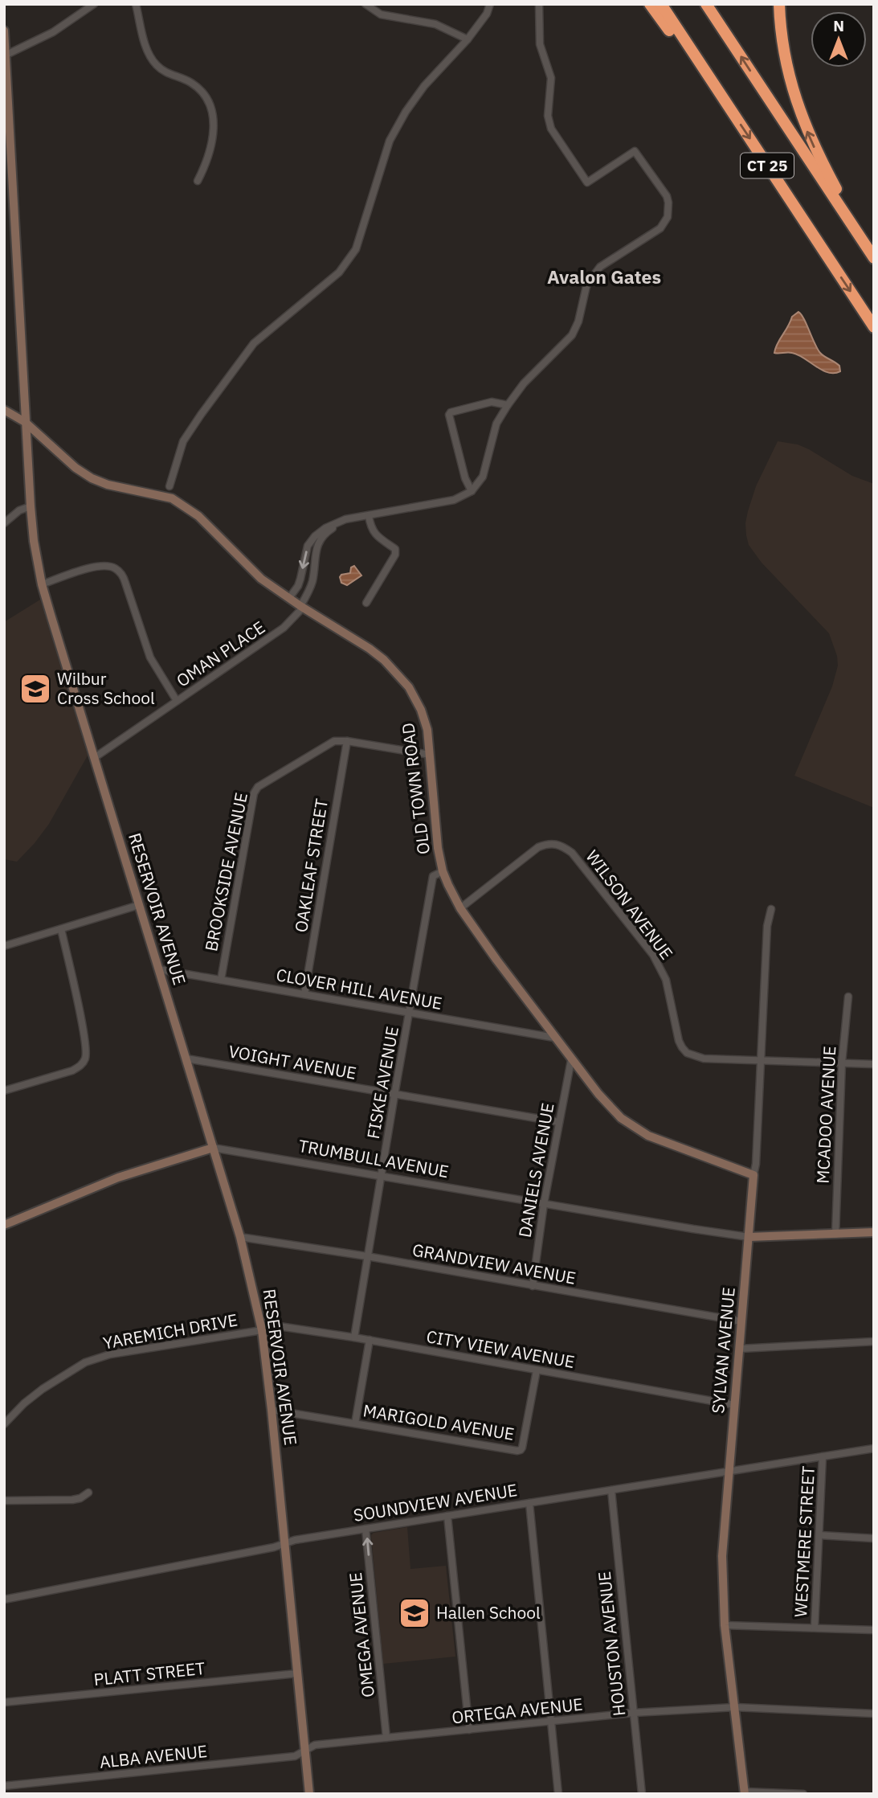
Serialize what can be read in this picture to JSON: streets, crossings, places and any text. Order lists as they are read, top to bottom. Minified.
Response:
{"streets":{"highway":["CT 25"],"main road":["OLD TOWN ROAD","RESERVOIR AVENUE","TRUMBULL AVENUE","SYLVAN AVENUE"],"street":["OMAN PLACE","OAKLEAF STREET","BROOKSIDE AVENUE","WILSON AVENUE","CLOVER HILL AVENUE","VOIGHT AVENUE","FISKE AVENUE","MCADOO AVENUE","DANIELS AVENUE","GRANDVIEW AVENUE","YAREMICH DRIVE","CITY VIEW AVENUE","MARIGOLD AVENUE","SOUNDVIEW AVENUE","WESTMERE STREET","OMEGA AVENUE","HOUSTON AVENUE","PLATT STREET","ORTEGA AVENUE","ALBA AVENUE"]},"crossings":[["OMAN PLACE","OLD TOWN ROAD"],["OMAN PLACE","RESERVOIR AVENUE"],["OLD TOWN ROAD","BROOKSIDE AVENUE"],["OLD TOWN ROAD","WILSON AVENUE"],["OLD TOWN ROAD","RESERVOIR AVENUE"],["OLD TOWN ROAD","CLOVER HILL AVENUE"],["OLD TOWN ROAD","FISKE AVENUE"],["OLD TOWN ROAD","DANIELS AVENUE"],["OLD TOWN ROAD","SYLVAN AVENUE"],["OAKLEAF STREET","BROOKSIDE AVENUE"],["OAKLEAF STREET","CLOVER HILL AVENUE"],["BROOKSIDE AVENUE","CLOVER HILL AVENUE"],["WILSON AVENUE","MCADOO AVENUE"],["WILSON AVENUE","SYLVAN AVENUE"],["RESERVOIR AVENUE","CLOVER HILL AVENUE"],["RESERVOIR AVENUE","VOIGHT AVENUE"],["RESERVOIR AVENUE","TRUMBULL AVENUE"],["RESERVOIR AVENUE","GRANDVIEW AVENUE"],["RESERVOIR AVENUE","YAREMICH DRIVE"],["RESERVOIR AVENUE","CITY VIEW AVENUE"],["RESERVOIR AVENUE","MARIGOLD AVENUE"],["RESERVOIR AVENUE","SOUNDVIEW AVENUE"],["RESERVOIR AVENUE","PLATT STREET"],["RESERVOIR AVENUE","ORTEGA AVENUE"],["RESERVOIR AVENUE","ALBA AVENUE"],["CLOVER HILL AVENUE","FISKE AVENUE"],["VOIGHT AVENUE","FISKE AVENUE"],["VOIGHT AVENUE","DANIELS AVENUE"],["FISKE AVENUE","TRUMBULL AVENUE"],["FISKE AVENUE","GRANDVIEW AVENUE"],["FISKE AVENUE","CITY VIEW AVENUE"],["TRUMBULL AVENUE","DANIELS AVENUE"],["TRUMBULL AVENUE","SYLVAN AVENUE"],["DANIELS AVENUE","GRANDVIEW AVENUE"],["GRANDVIEW AVENUE","SYLVAN AVENUE"],["YAREMICH DRIVE","CITY VIEW AVENUE"],["CITY VIEW AVENUE","SYLVAN AVENUE"],["CITY VIEW AVENUE","MARIGOLD AVENUE"],["SYLVAN AVENUE","SOUNDVIEW AVENUE"],["SYLVAN AVENUE","ORTEGA AVENUE"],["SOUNDVIEW AVENUE","WESTMERE STREET"],["SOUNDVIEW AVENUE","OMEGA AVENUE"],["SOUNDVIEW AVENUE","HOUSTON AVENUE"],["OMEGA AVENUE","ORTEGA AVENUE"],["HOUSTON AVENUE","ORTEGA AVENUE"],["ORTEGA AVENUE","ALBA AVENUE"]],"one_way":["OMEGA AVENUE"],"districts":["Avalon Gates"],"places":{"school or university":["Wilbur Cross School","Hallen School"]},"north":"top"}
